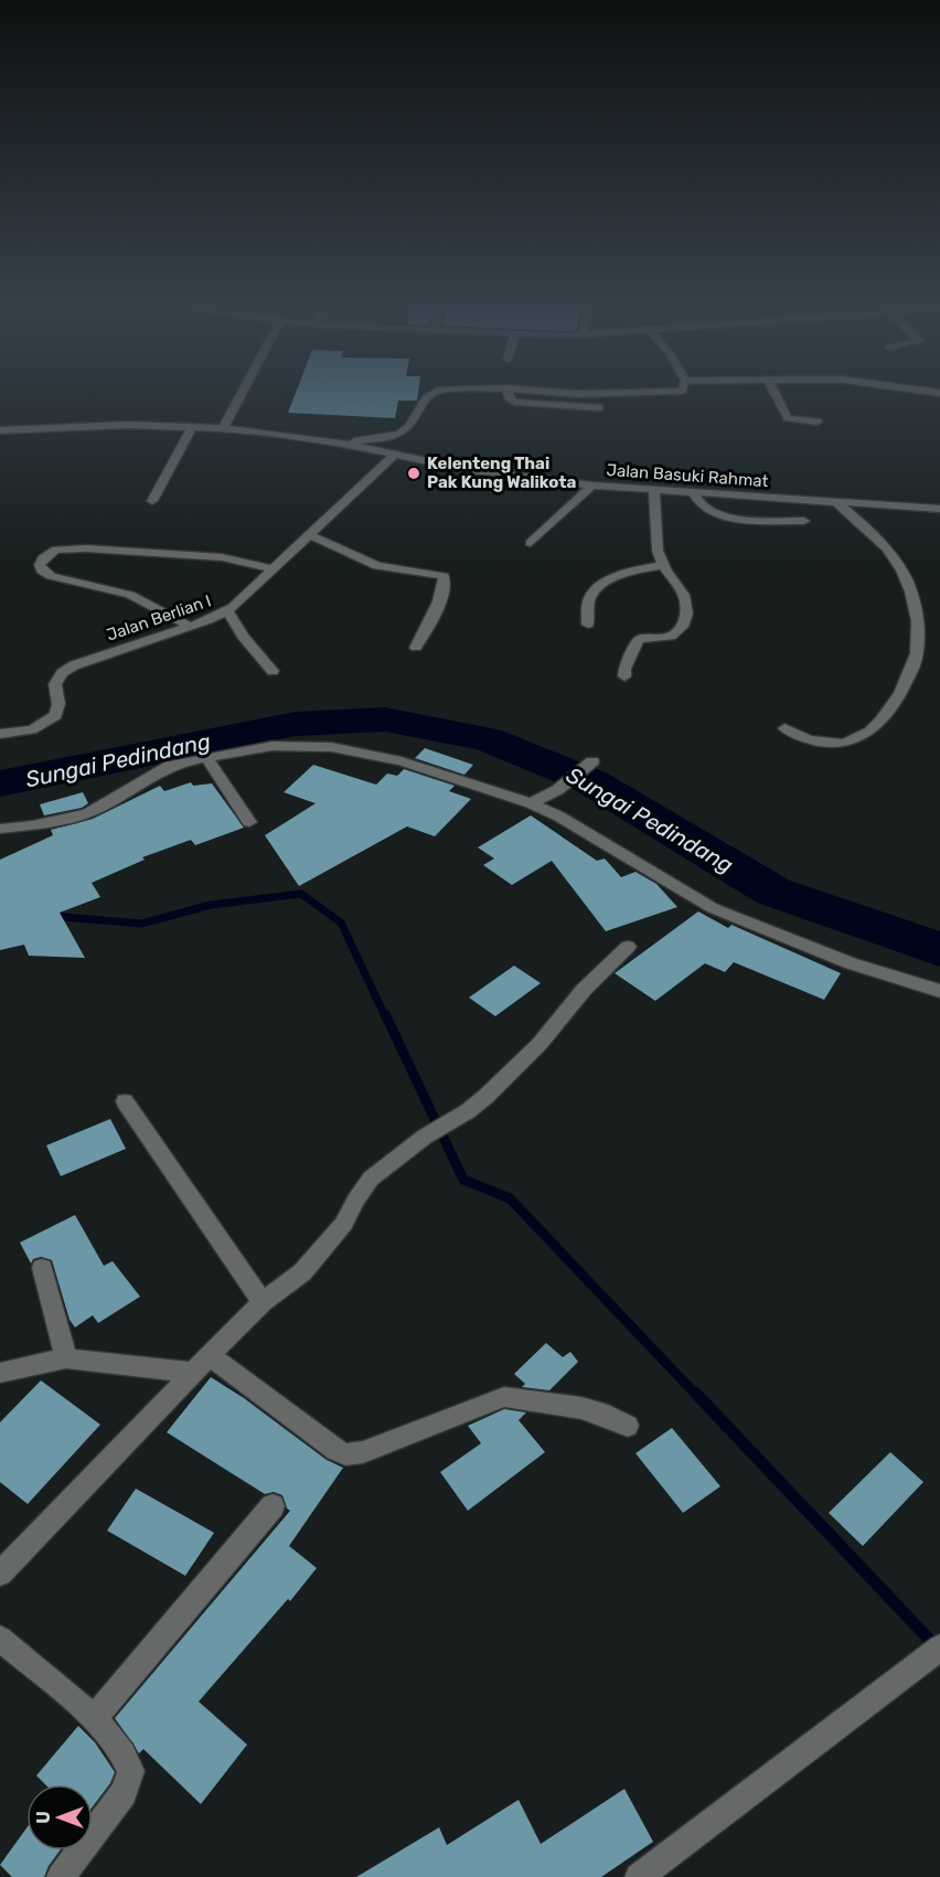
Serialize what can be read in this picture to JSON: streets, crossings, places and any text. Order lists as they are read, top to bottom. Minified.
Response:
{"streets":{"street":["Jalan Basuki Rahmat","Jalan Berlian I"]},"crossings":[["Jalan Basuki Rahmat","Jalan Berlian I"]],"water":["Sungai Pedindang"],"places":["Kelenteng Thai Pak Kung Walikota"],"north":"left"}
